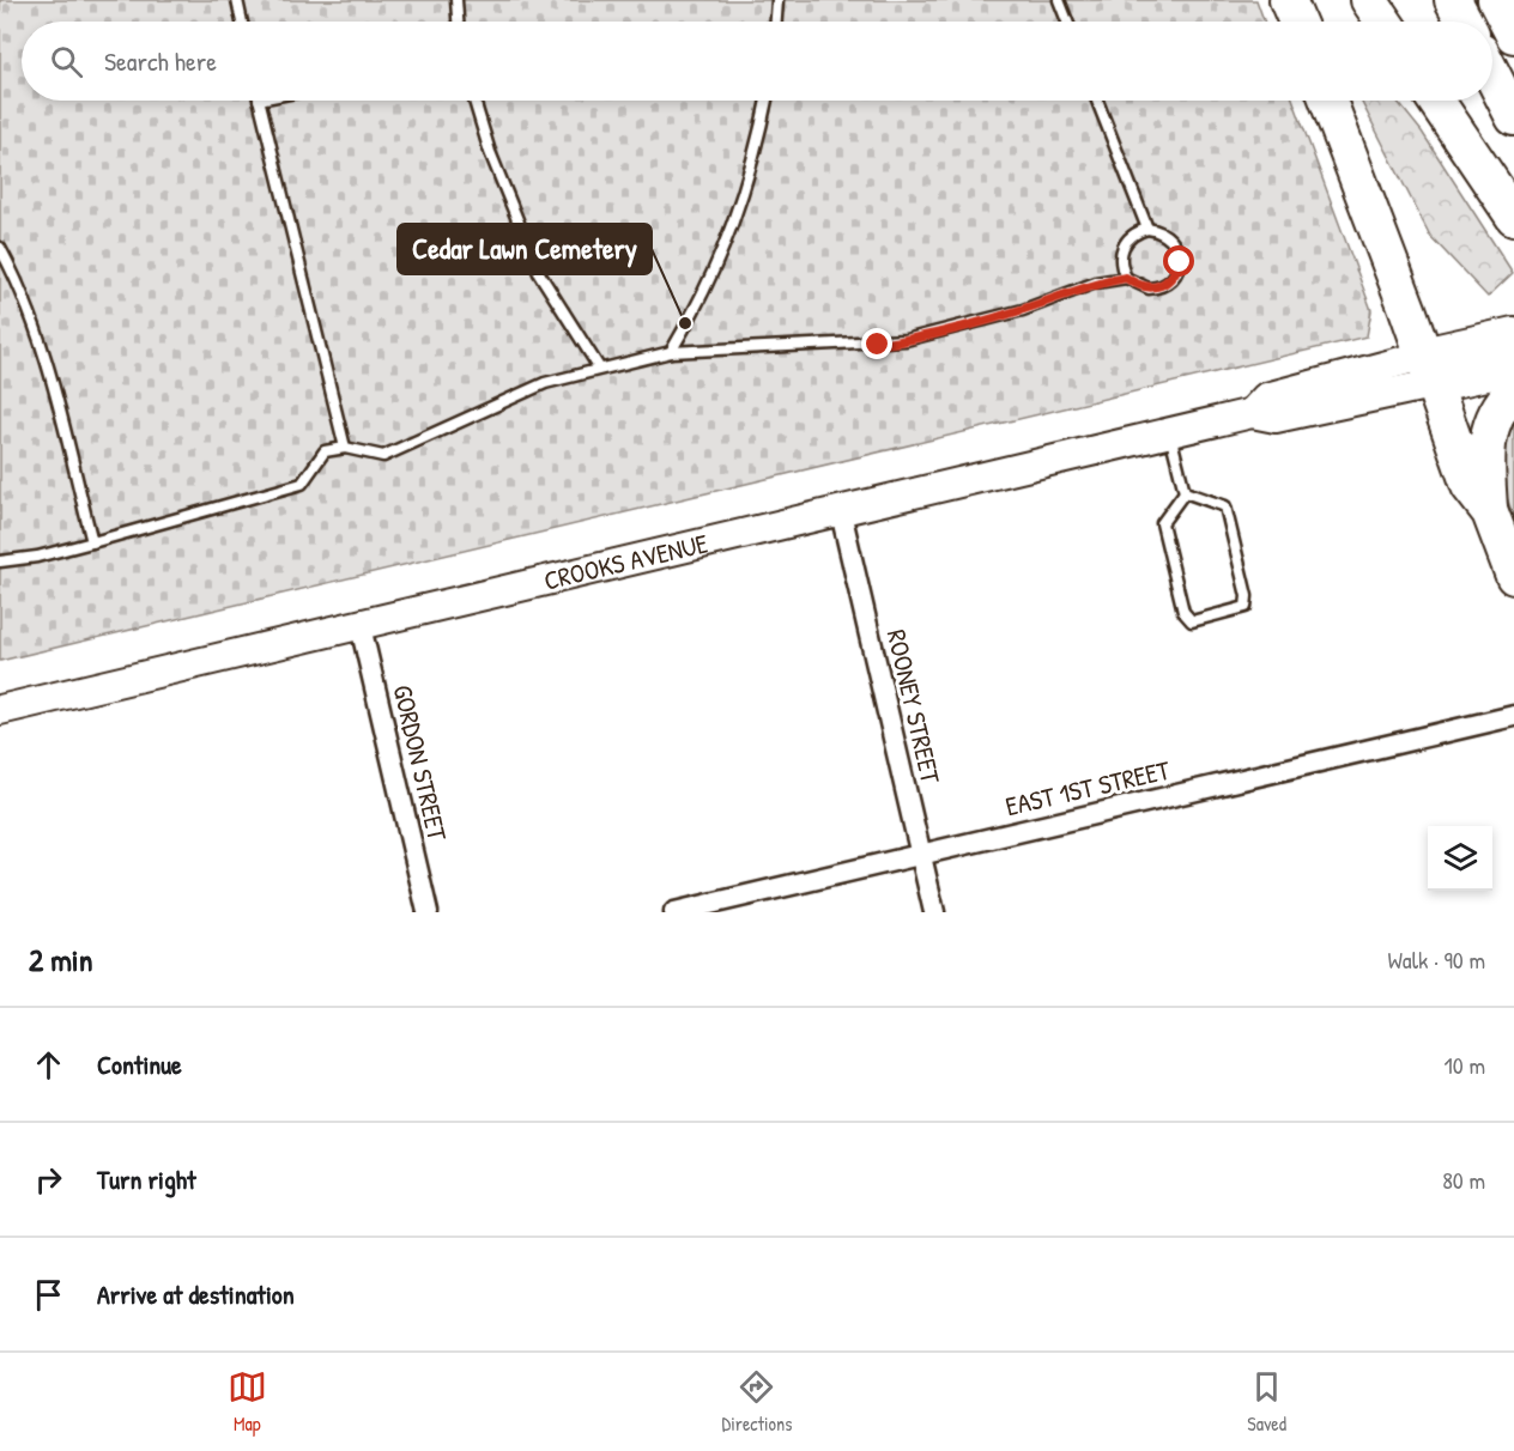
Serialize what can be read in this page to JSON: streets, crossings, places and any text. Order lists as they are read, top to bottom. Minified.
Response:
{"streets":{"street":["CROOKS AVENUE","ROONEY STREET","GORDON STREET","EAST 1ST STREET"]},"crossings":[["CROOKS AVENUE","ROONEY STREET"],["CROOKS AVENUE","GORDON STREET"],["ROONEY STREET","EAST 1ST STREET"]],"places":["Cedar Lawn Cemetery"],"page":{"search":"Search here","heading":["2 min","Walk · 90 m"],"list":[["Continue","10 m"],["Turn right","80 m"],"Arrive at destination"],"nav":["Map","Directions","Saved"]}}
